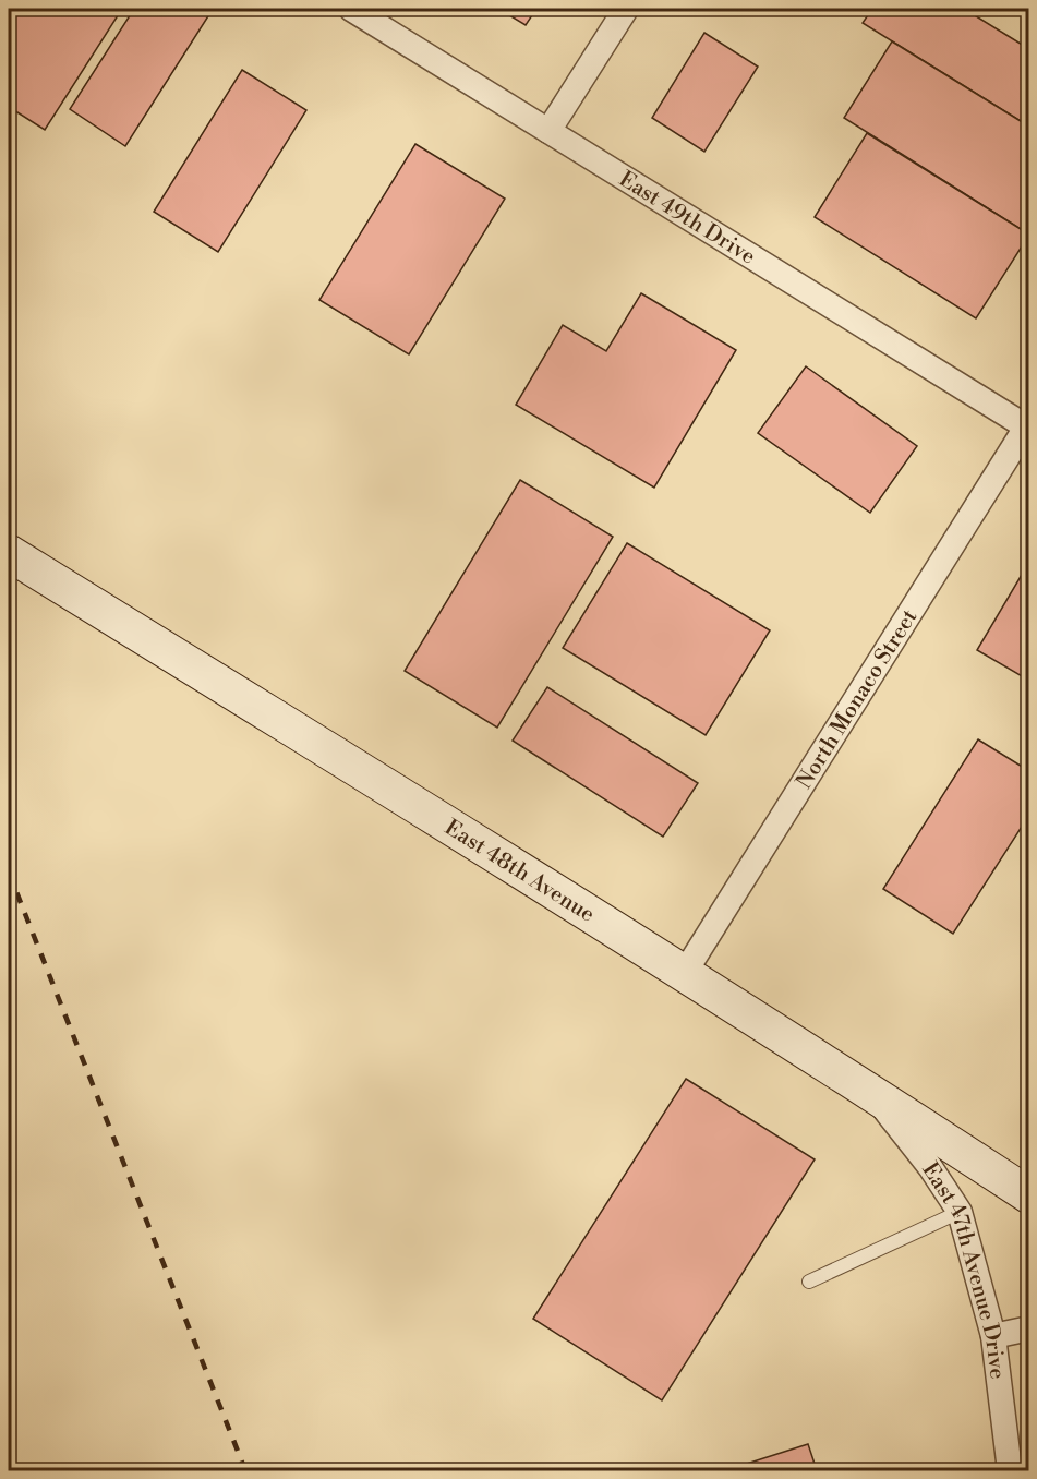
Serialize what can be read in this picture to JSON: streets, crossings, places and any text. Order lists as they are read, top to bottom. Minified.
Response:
{"streets":{"street":["East 49th Drive","North Monaco Street","East 48th Avenue","East 47th Avenue Drive"]},"crossings":[["East 49th Drive","North Monaco Street"],["North Monaco Street","East 48th Avenue"],["East 48th Avenue","East 47th Avenue Drive"]]}
